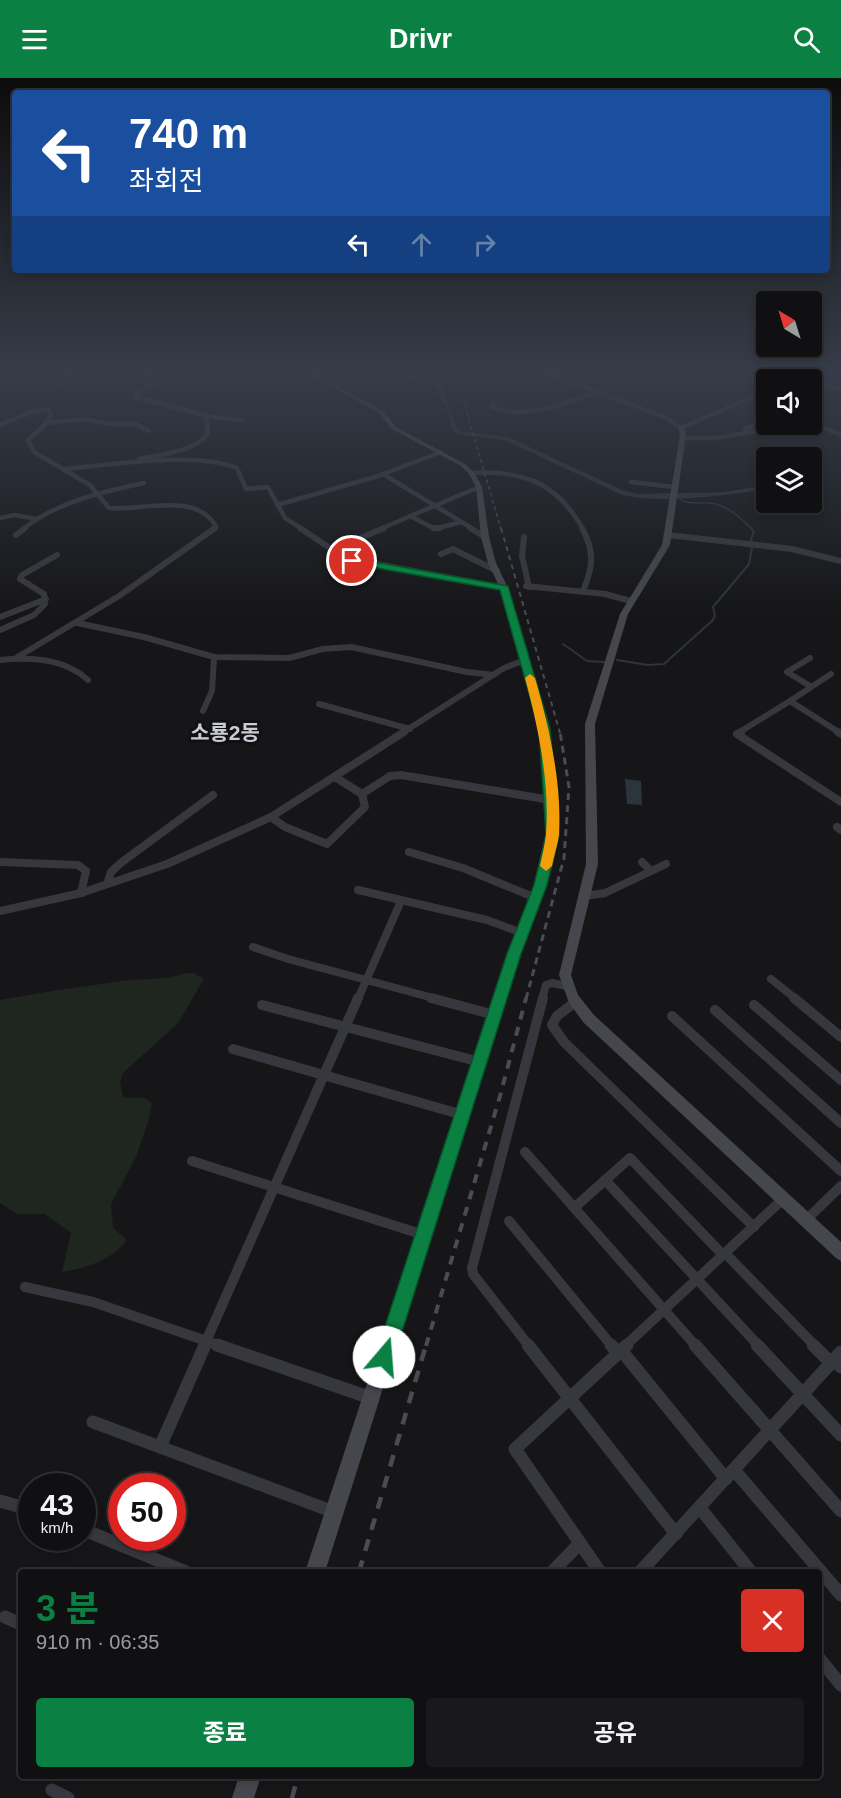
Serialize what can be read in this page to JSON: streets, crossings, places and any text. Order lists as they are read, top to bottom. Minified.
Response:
{"districts":["소룡2동"],"north":"top left","page":{"header":"Drivr","turn":["740 m","좌회전"],"speed":"43 km/h","limit":"50","heading":["3 분","910 m · 06:35"],"buttons":["종료","공유"]}}
